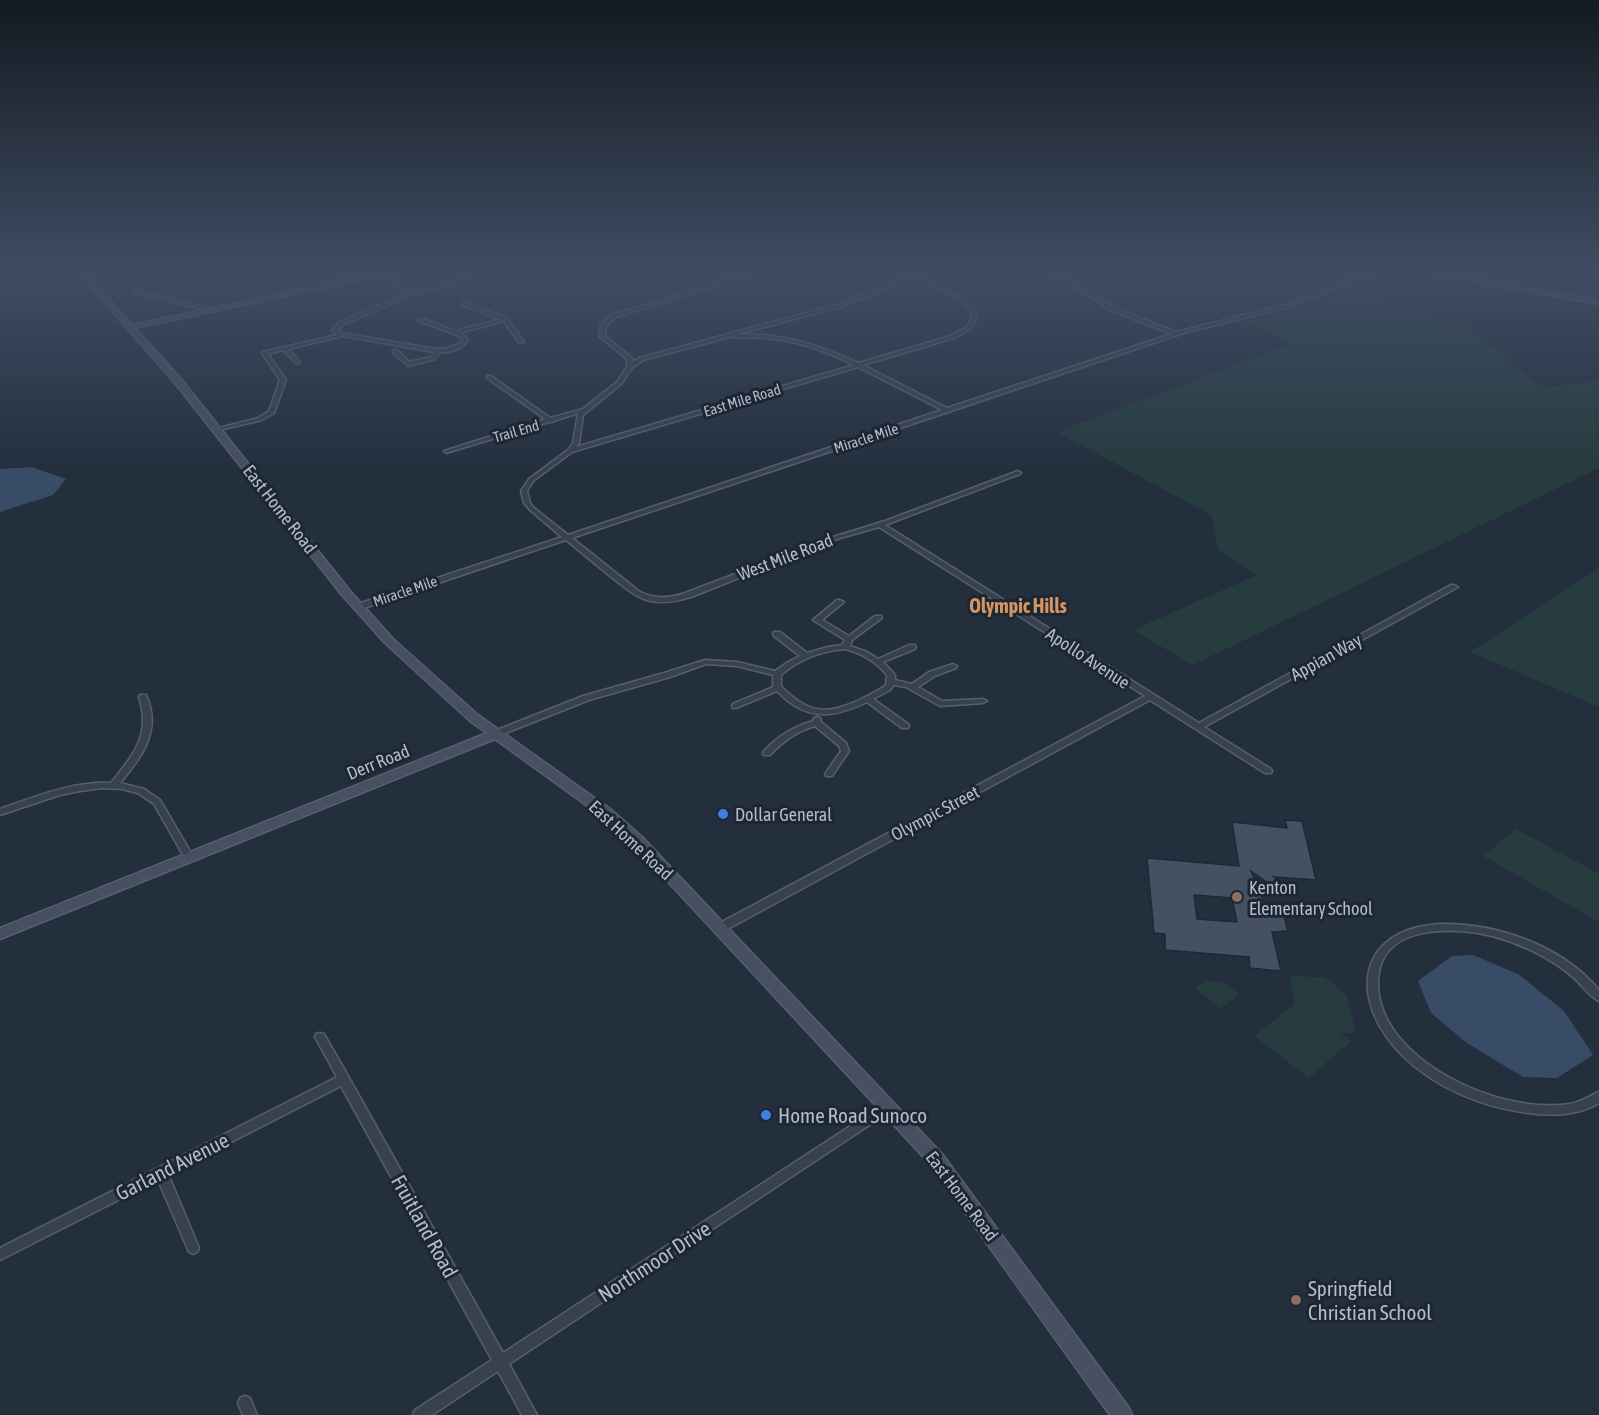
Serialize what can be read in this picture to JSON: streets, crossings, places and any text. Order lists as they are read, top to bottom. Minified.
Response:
{"streets":{"street":["East Mile Road","Trail End","Miracle Mile","East Home Road","West Mile Road","Appian Way","Apollo Avenue","Derr Road","Olympic Street","Garland Avenue","Fruitland Road","Northmoor Drive"]},"crossings":[["East Mile Road","Miracle Mile"],["East Mile Road","West Mile Road"],["Miracle Mile","East Home Road"],["Miracle Mile","West Mile Road"],["East Home Road","Derr Road"],["East Home Road","Olympic Street"],["East Home Road","Northmoor Drive"],["West Mile Road","Apollo Avenue"],["Appian Way","Apollo Avenue"],["Apollo Avenue","Olympic Street"],["Garland Avenue","Fruitland Road"],["Fruitland Road","Northmoor Drive"]],"districts":["Olympic Hills"],"places":["Dollar General","Kenton Elementary School","Home Road Sunoco","Springfield Christian School"]}
